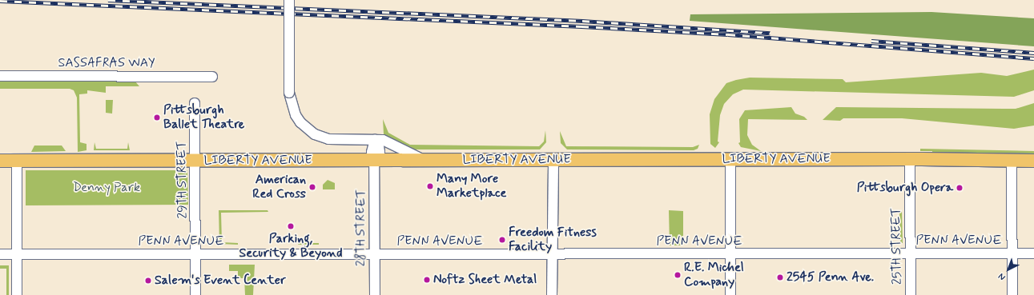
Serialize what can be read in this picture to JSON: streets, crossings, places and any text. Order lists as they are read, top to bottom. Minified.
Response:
{"streets":{"main road":["LIBERTY AVENUE"],"street":["SASSAFRAS WAY","29TH STREET","28TH STREET","PENN AVENUE","25TH STREET"]},"crossings":[["LIBERTY AVENUE","29TH STREET"],["LIBERTY AVENUE","28TH STREET"],["LIBERTY AVENUE","25TH STREET"],["29TH STREET","PENN AVENUE"],["28TH STREET","PENN AVENUE"],["PENN AVENUE","25TH STREET"]],"parks":["Denny Park"],"places":["Pittsburgh Ballet Theatre","Many More Marketplace","American Red Cross","Pittsburgh Opera","Parking, Security & Beyond","Freedom Fitness Facility","R.E. Michel Company","2545 Penn Ave.","Noftz Sheet Metal","Salem's Event Center"],"north":"bottom left"}
